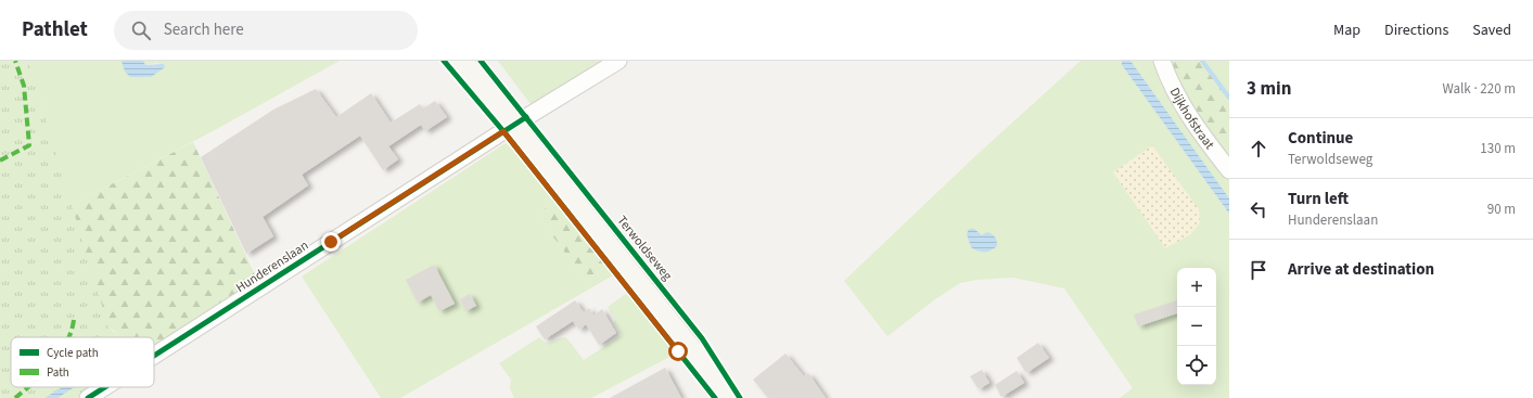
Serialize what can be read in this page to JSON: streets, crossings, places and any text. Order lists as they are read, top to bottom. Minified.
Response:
{"streets":{"main road":["Terwoldseweg"],"street":["Dijkhofstraat","Hunderenslaan"]},"crossings":[["Terwoldseweg","Hunderenslaan"]],"legend":["Cycle path","Path"],"page":{"header":"Pathlet","search":"Search here","nav":["Map","Directions","Saved"],"heading":["3 min","Walk · 220 m"],"list":[["Continue","Terwoldseweg","130 m"],["Turn left","Hunderenslaan","90 m"],"Arrive at destination"],"map_buttons":["+","−"]}}
